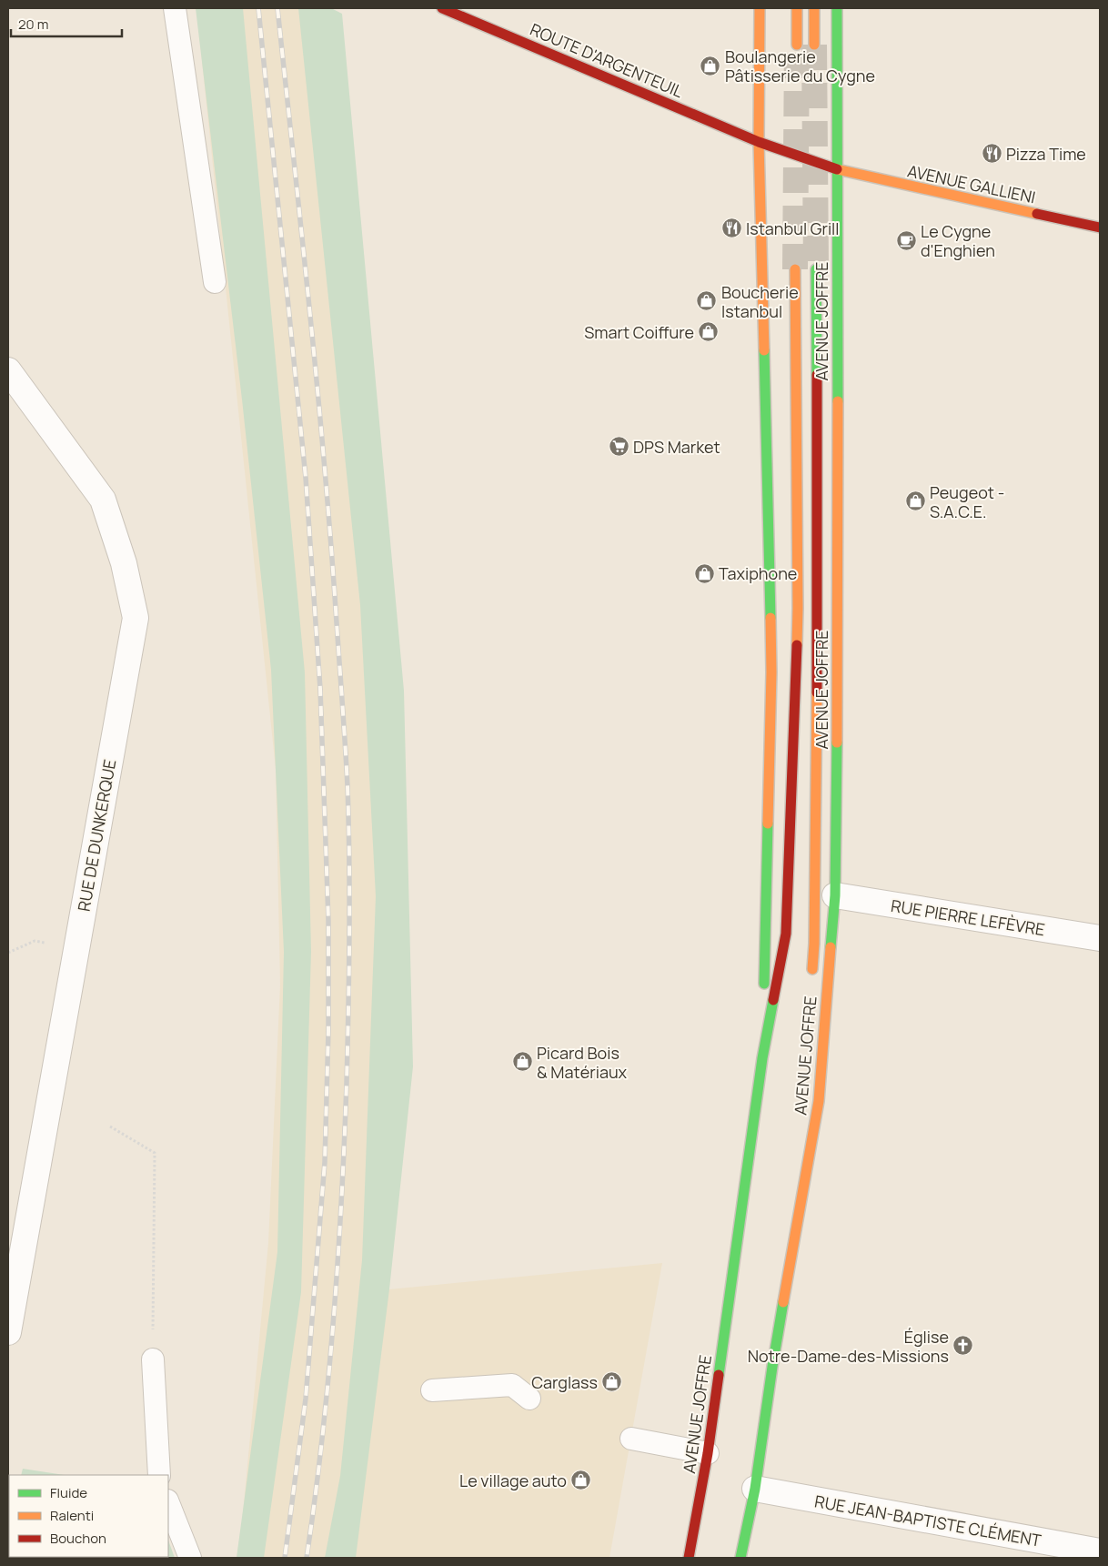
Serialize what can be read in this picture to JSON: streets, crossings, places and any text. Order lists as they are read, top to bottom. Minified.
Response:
{"streets":{"main road":["ROUTE D'ARGENTEUIL","AVENUE GALLIENI","AVENUE JOFFRE"],"street":["RUE DE DUNKERQUE","RUE PIERRE LEFÈVRE","RUE JEAN-BAPTISTE CLÉMENT"]},"crossings":[["ROUTE D'ARGENTEUIL","AVENUE GALLIENI"],["ROUTE D'ARGENTEUIL","AVENUE JOFFRE"],["AVENUE GALLIENI","AVENUE JOFFRE"],["AVENUE JOFFRE","RUE PIERRE LEFÈVRE"],["AVENUE JOFFRE","RUE JEAN-BAPTISTE CLÉMENT"]],"places":{"shop":["Boulangerie Pâtisserie du Cygne","Boucherie Istanbul","Smart Coiffure","Peugeot - S.A.C.E.","Taxiphone","Picard Bois & Matériaux","Carglass","Le village auto"],"restaurant":["Pizza Time","Istanbul Grill"],"cafe":["Le Cygne d'Enghien"],"supermarket":["DPS Market"],"church":["Église Notre-Dame-des-Missions"]},"legend":["Fluide","Ralenti","Bouchon"],"scale_bar":"20 m"}
